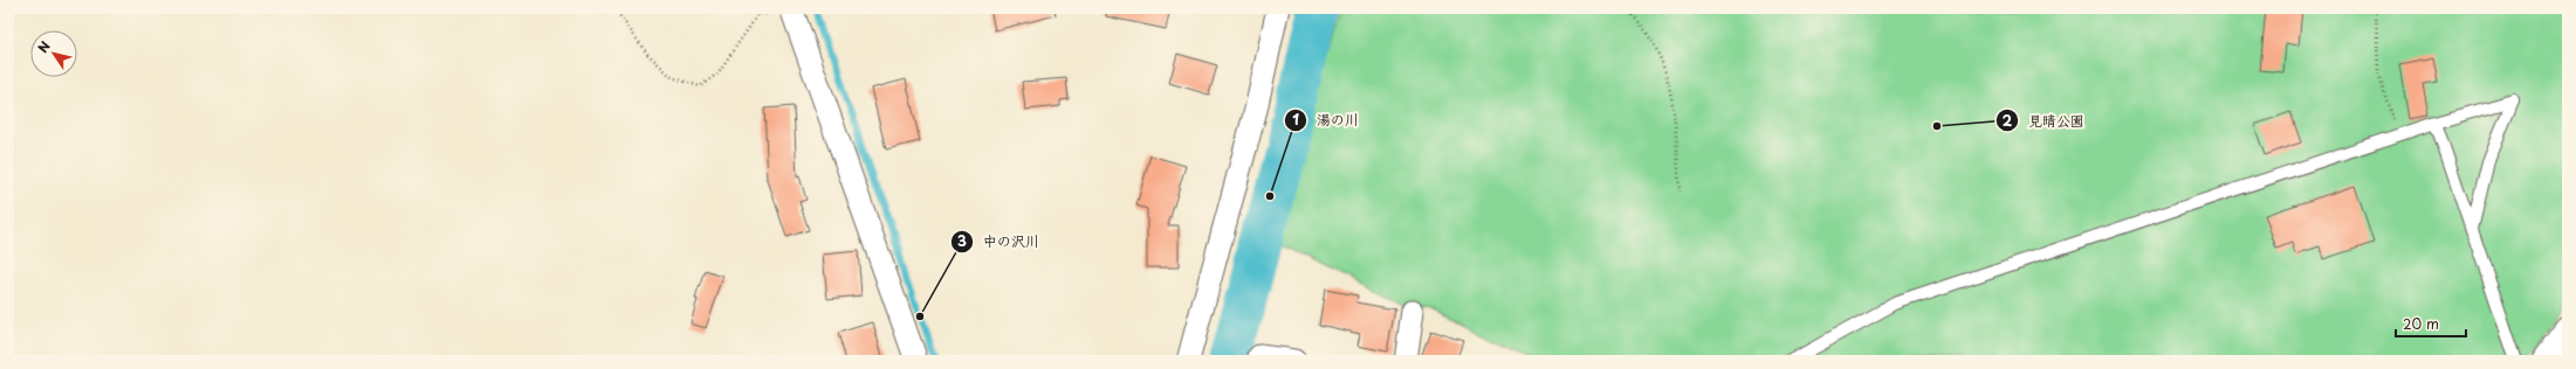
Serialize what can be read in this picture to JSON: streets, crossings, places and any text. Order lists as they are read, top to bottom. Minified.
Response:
{"places":["見晴公園","湯の川","中の沢川"],"scale_bar":"20 m","north":"top left"}
